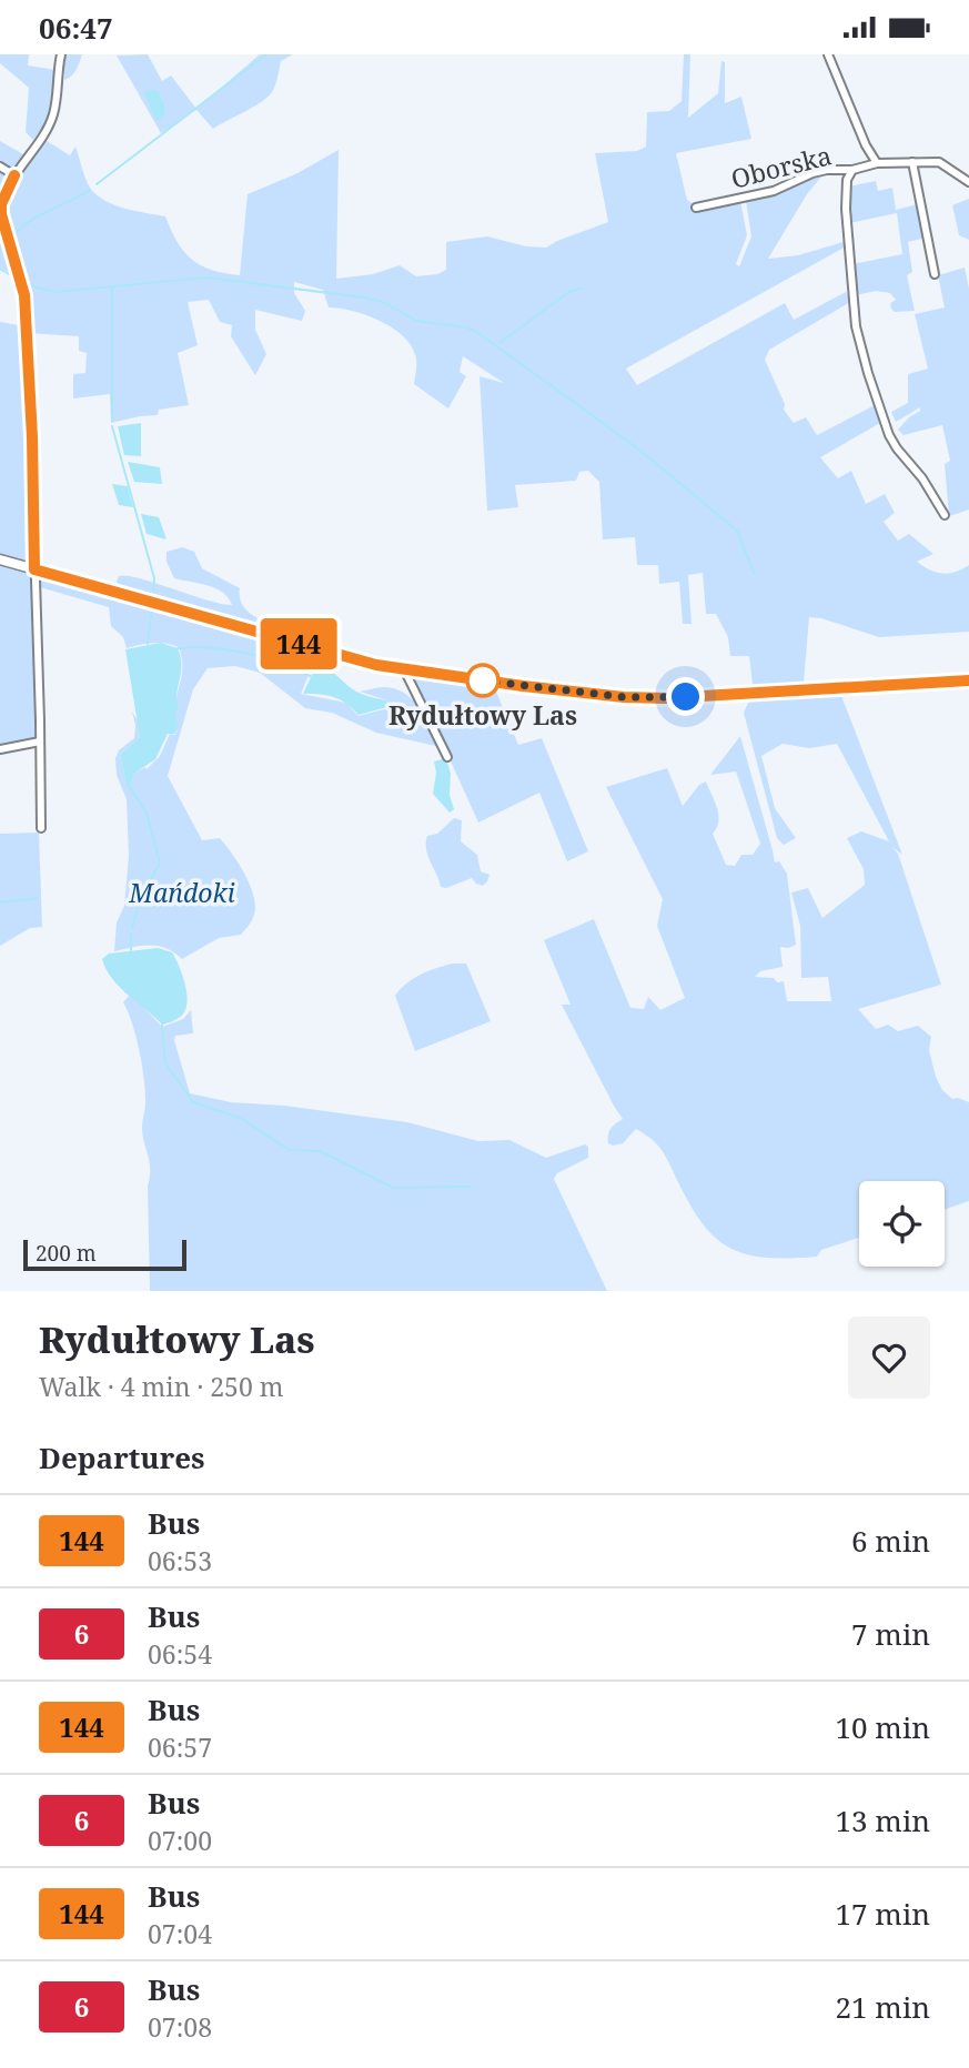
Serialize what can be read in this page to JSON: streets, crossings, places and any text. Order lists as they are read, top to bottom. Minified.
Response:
{"streets":{"street":["Oborska"]},"parks":["Mańdoki"],"places":["Rydułtowy Las"],"lines":["bus line 144"],"scale_bar":"200 m","page":{"status":"06:47","on_map":"144","scale":"200 m","heading":[["Rydułtowy Las","Walk · 4 min · 250 m"],"Departures"],"list":[{"mark":"144","name":"Bus","note":"06:53","value":"6 min"},{"mark":"6","name":"Bus","note":"06:54","value":"7 min"},{"mark":"144","name":"Bus","note":"06:57","value":"10 min"},{"mark":"6","name":"Bus","note":"07:00","value":"13 min"},{"mark":"144","name":"Bus","note":"07:04","value":"17 min"},{"mark":"6","name":"Bus","note":"07:08","value":"21 min"}]}}
